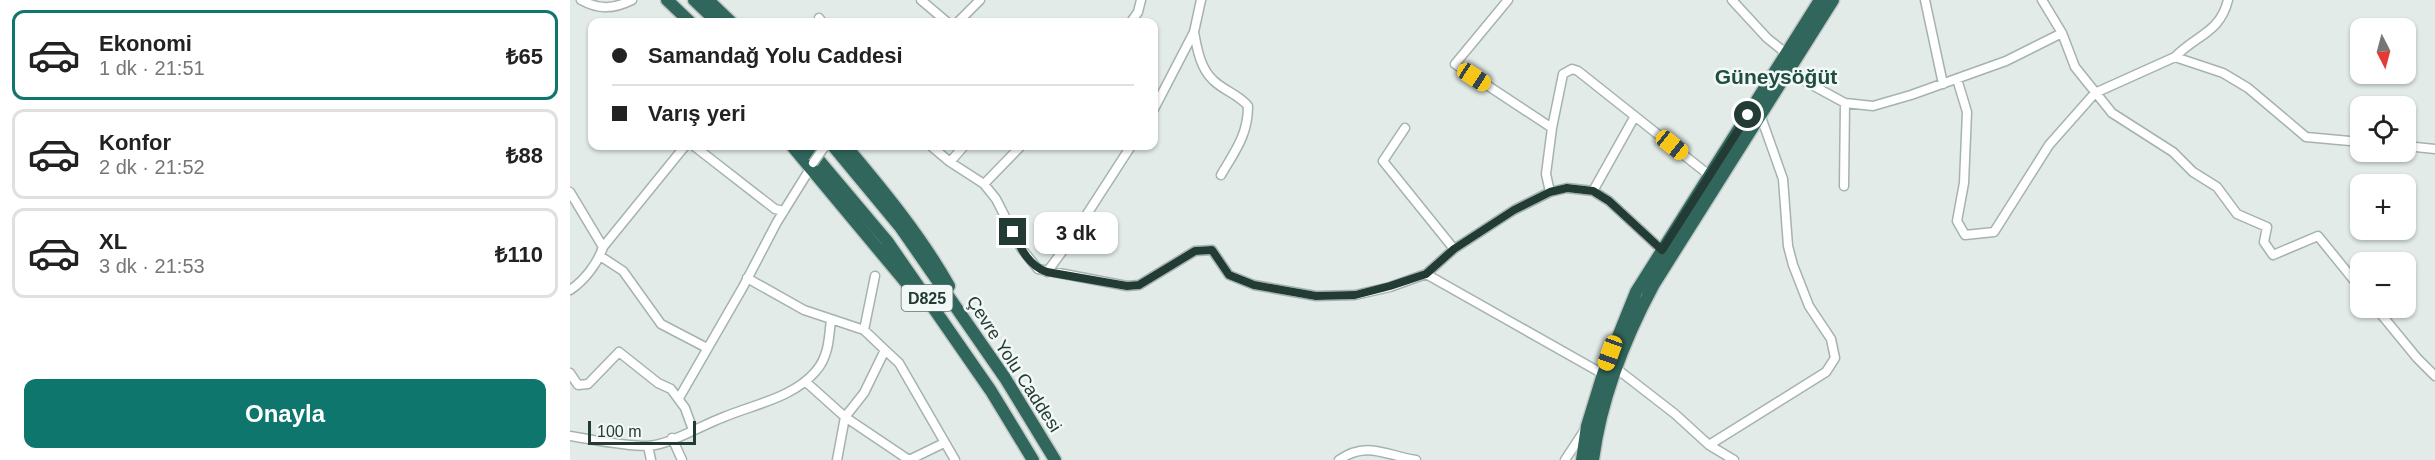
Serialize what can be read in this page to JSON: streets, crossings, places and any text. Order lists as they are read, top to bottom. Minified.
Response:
{"streets":{"highway":["D825","Çevre Yolu Caddesi"]},"districts":["Güneysöğüt"],"scale_bar":"100 m","north":"bottom","page":{"list":[{"name":"Ekonomi","note":"1 dk · 21:51","value":"₺65"},{"name":"Konfor","note":"2 dk · 21:52","value":"₺88"},{"name":"XL","note":"3 dk · 21:53","value":"₺110"}],"map_buttons":["+","−"],"banner":["Samandağ Yolu Caddesi","Varış yeri"],"bubble":"3 dk","buttons":"Onayla","scale":"100 m"}}
